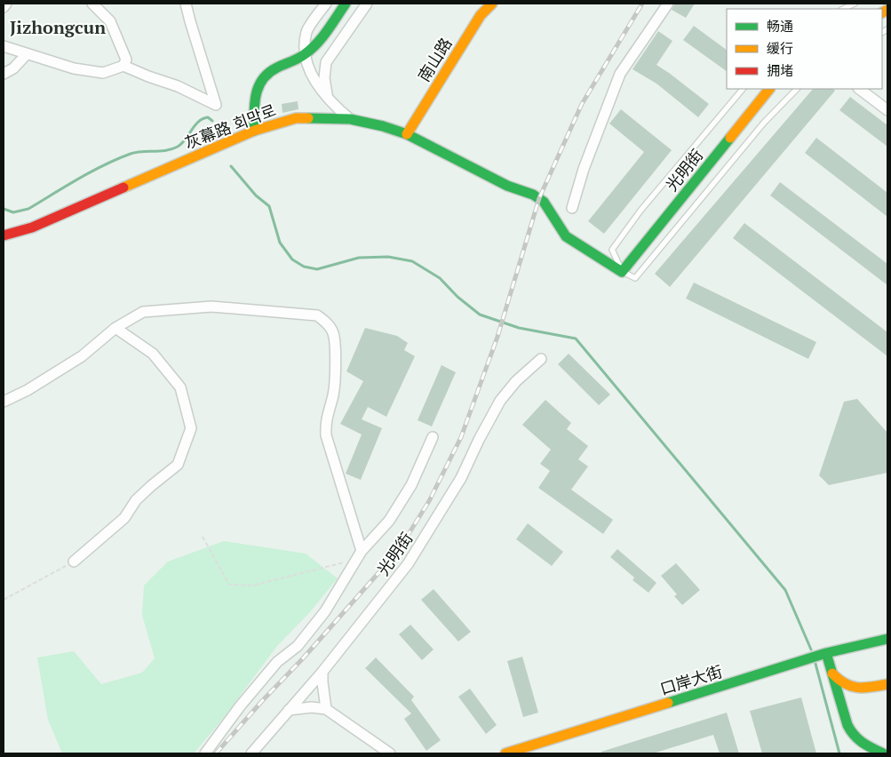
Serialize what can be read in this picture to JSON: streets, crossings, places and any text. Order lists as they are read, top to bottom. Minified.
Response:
{"streets":{"main road":["南山路","灰幕路 회막로","光明街","口岸大街"]},"crossings":[["南山路","灰幕路 회막로"],["灰幕路 회막로","光明街"]],"districts":["Jizhongcun"],"legend":["畅通","缓行","拥堵"]}
